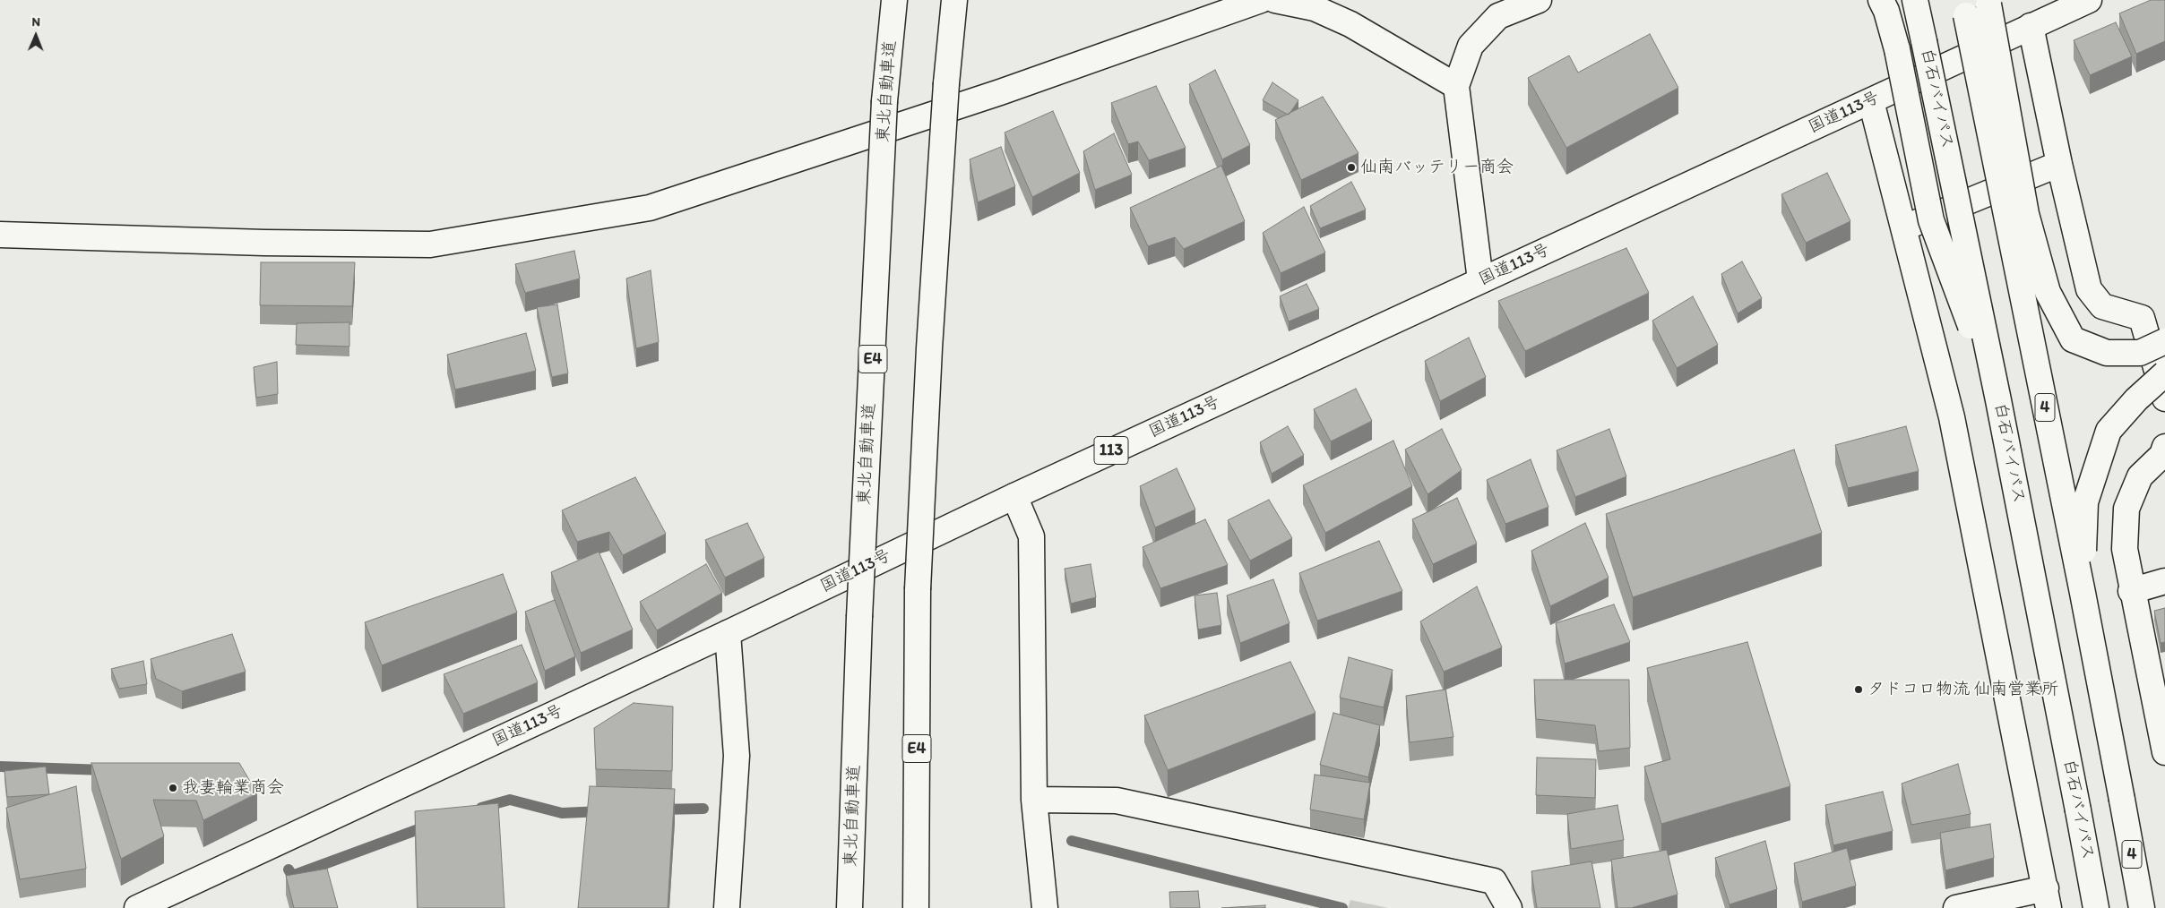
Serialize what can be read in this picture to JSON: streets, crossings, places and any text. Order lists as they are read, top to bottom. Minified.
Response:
{"streets":{"main road":["東北自動車道","白石バイパス","国道113号","E4","4","113"]},"places":["仙南バッテリー商会","タドコロ物流 仙南営業所","我妻輪業商会"],"north":"top"}
